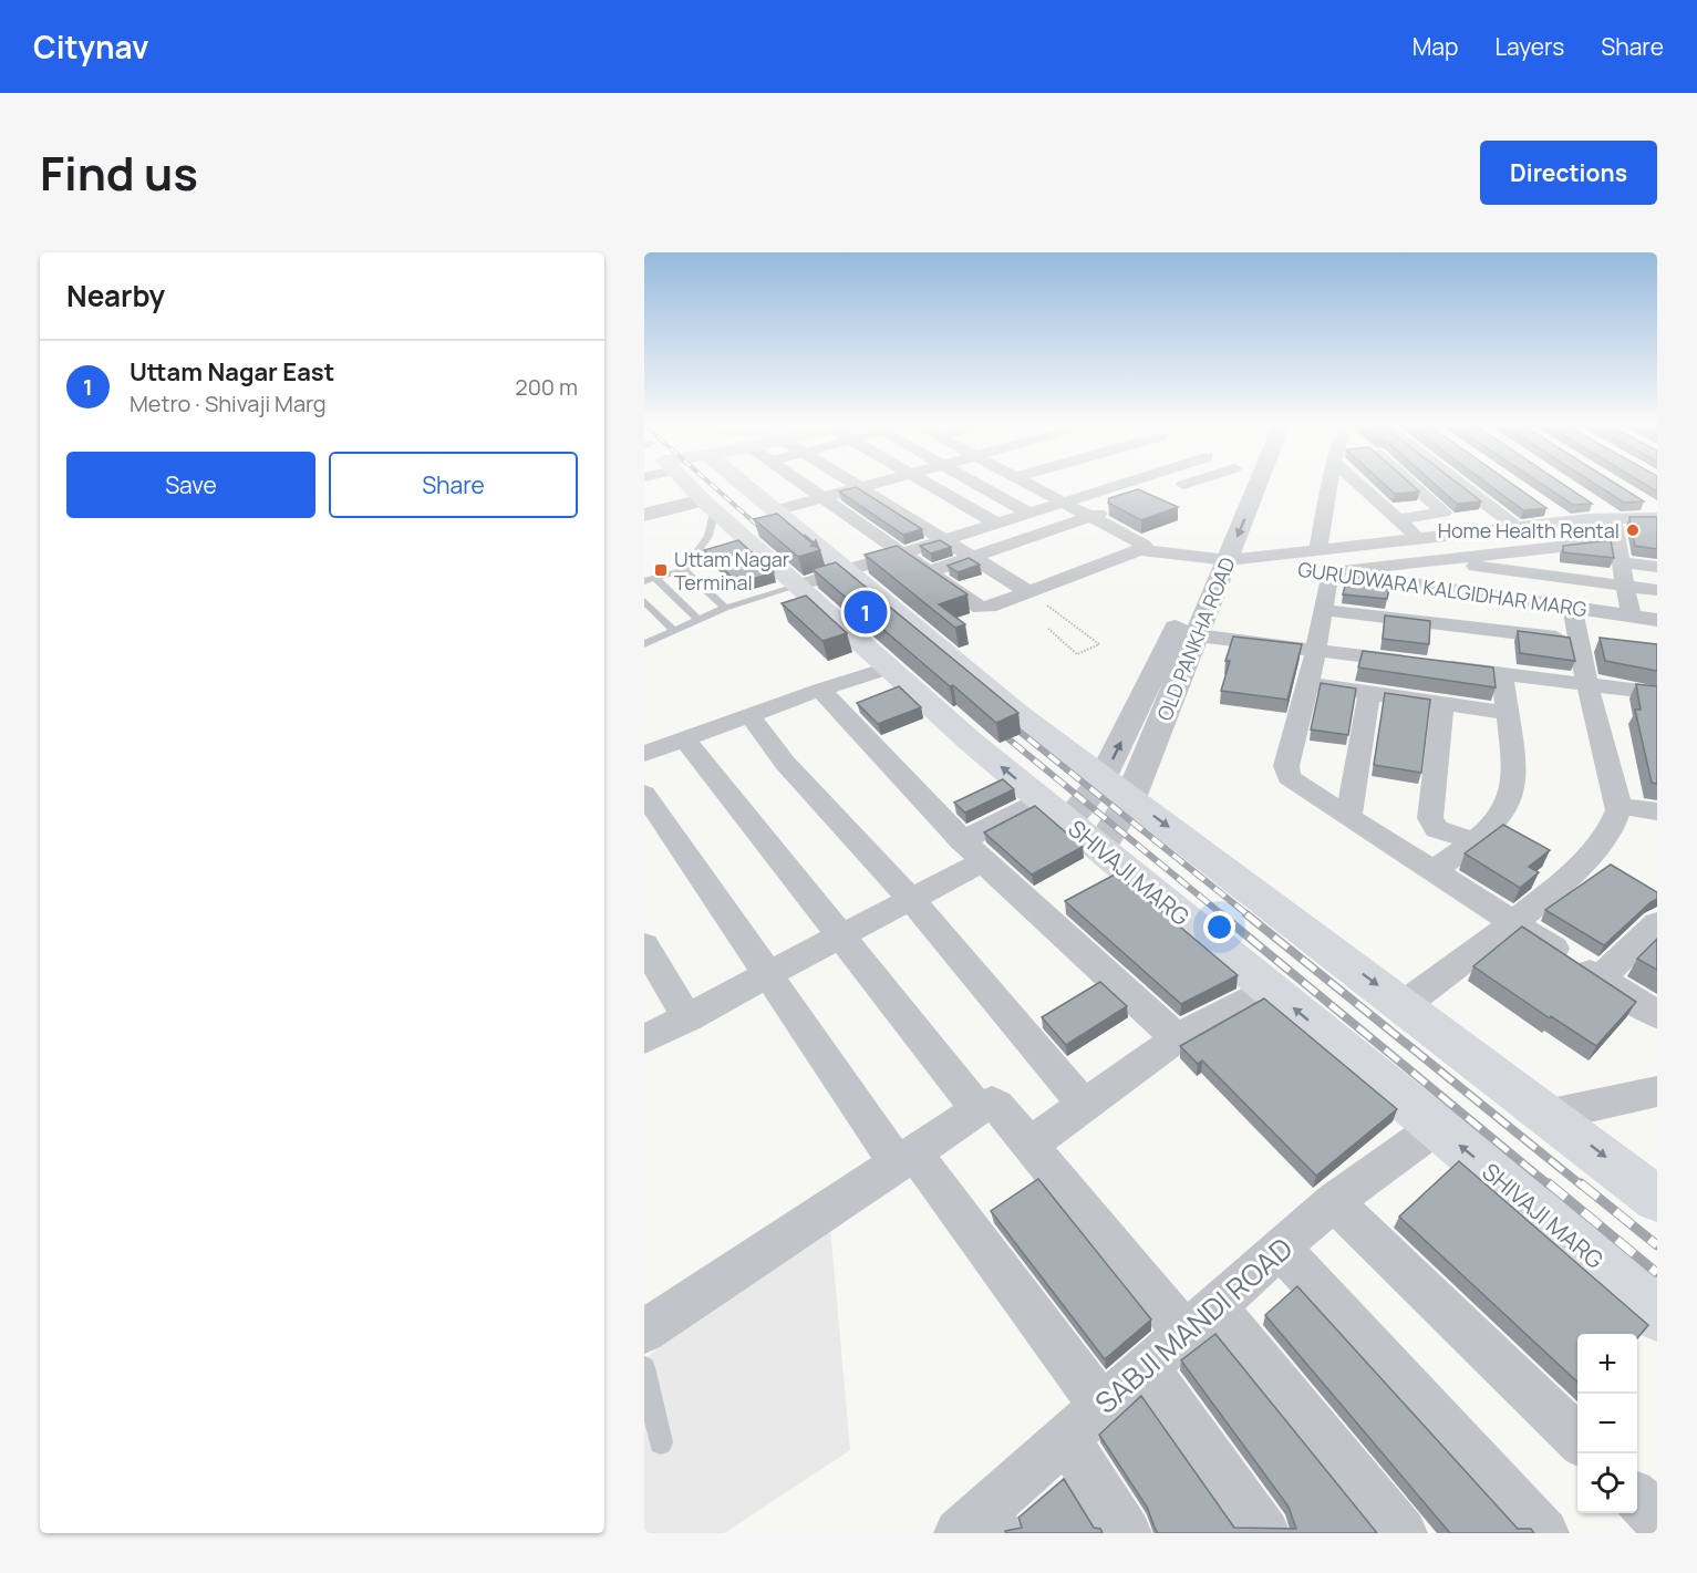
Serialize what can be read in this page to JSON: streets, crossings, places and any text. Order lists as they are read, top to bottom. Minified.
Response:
{"streets":{"main road":["SHIVAJI MARG"],"street":["GURUDWARA KALGIDHAR MARG","OLD PANKHA ROAD","SABJI MANDI ROAD"]},"crossings":[["GURUDWARA KALGIDHAR MARG","OLD PANKHA ROAD"],["OLD PANKHA ROAD","SHIVAJI MARG"],["SHIVAJI MARG","SABJI MANDI ROAD"]],"places":{"other":["Home Health Rental"],"transit":["Uttam Nagar Terminal"]},"page":{"header":"Citynav","nav":["Map","Layers","Share"],"title":"Find us","buttons":["Directions",["Save","Share"]],"heading":"Nearby","list":[{"mark":"1","name":"Uttam Nagar East","note":"Metro · Shivaji Marg","value":"200 m"}],"pins":"1","map_buttons":["+","−"]}}
